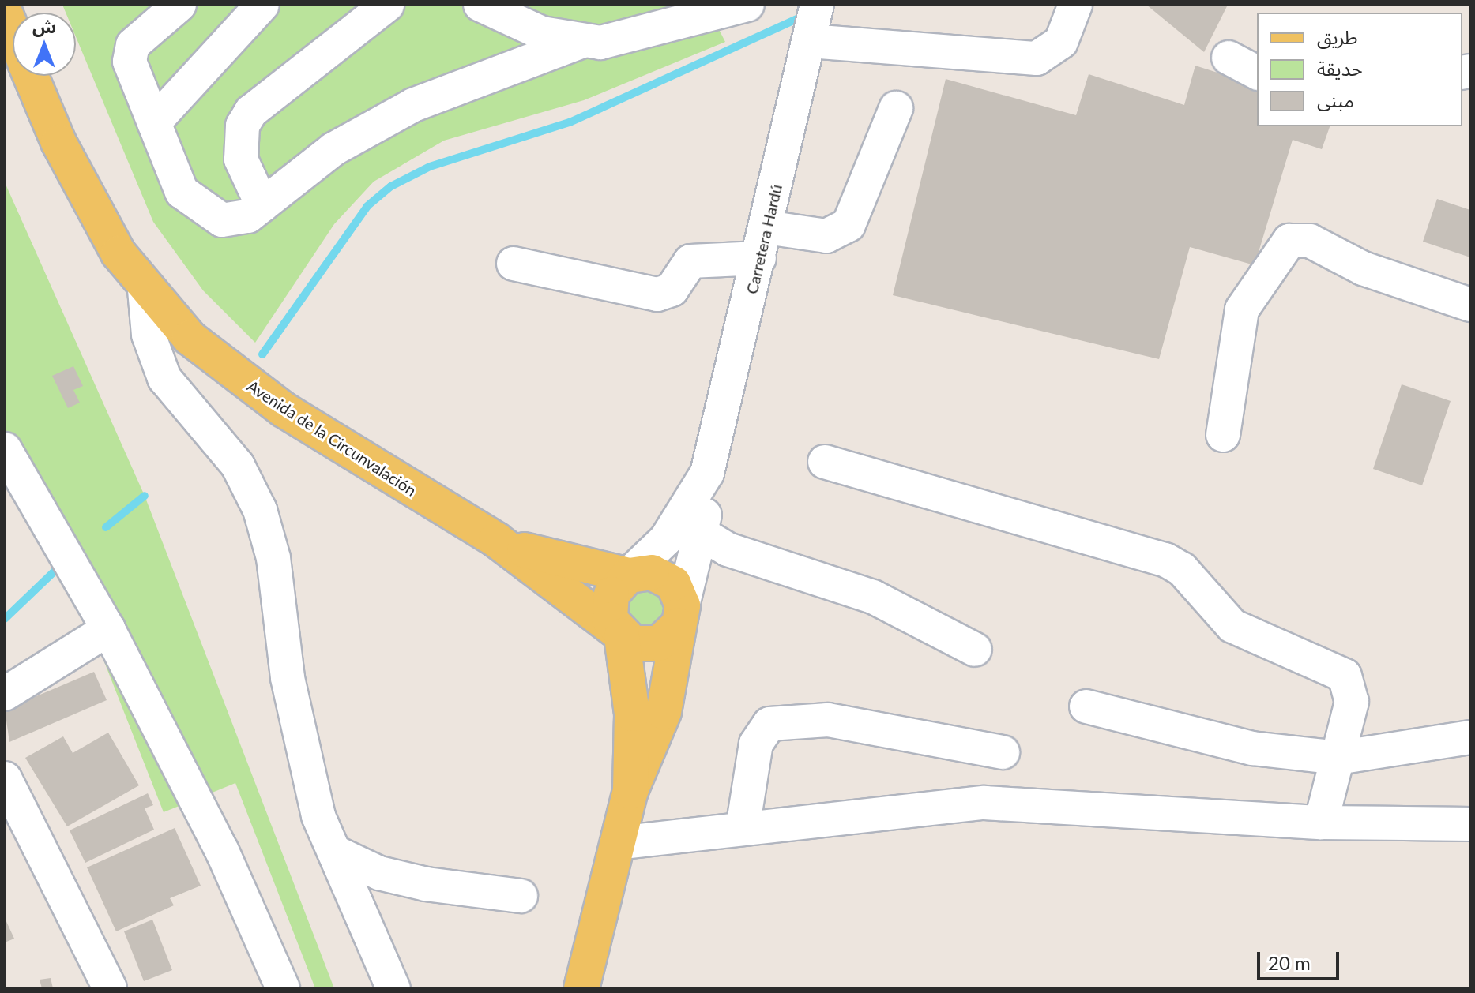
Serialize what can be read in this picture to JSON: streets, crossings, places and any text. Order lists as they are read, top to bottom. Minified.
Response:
{"streets":{"main road":["Avenida de la Circunvalación"],"street":["Carretera Hardú"]},"legend":["طريق","حديقة","مبنى"],"scale_bar":"20 m","north":"top"}
